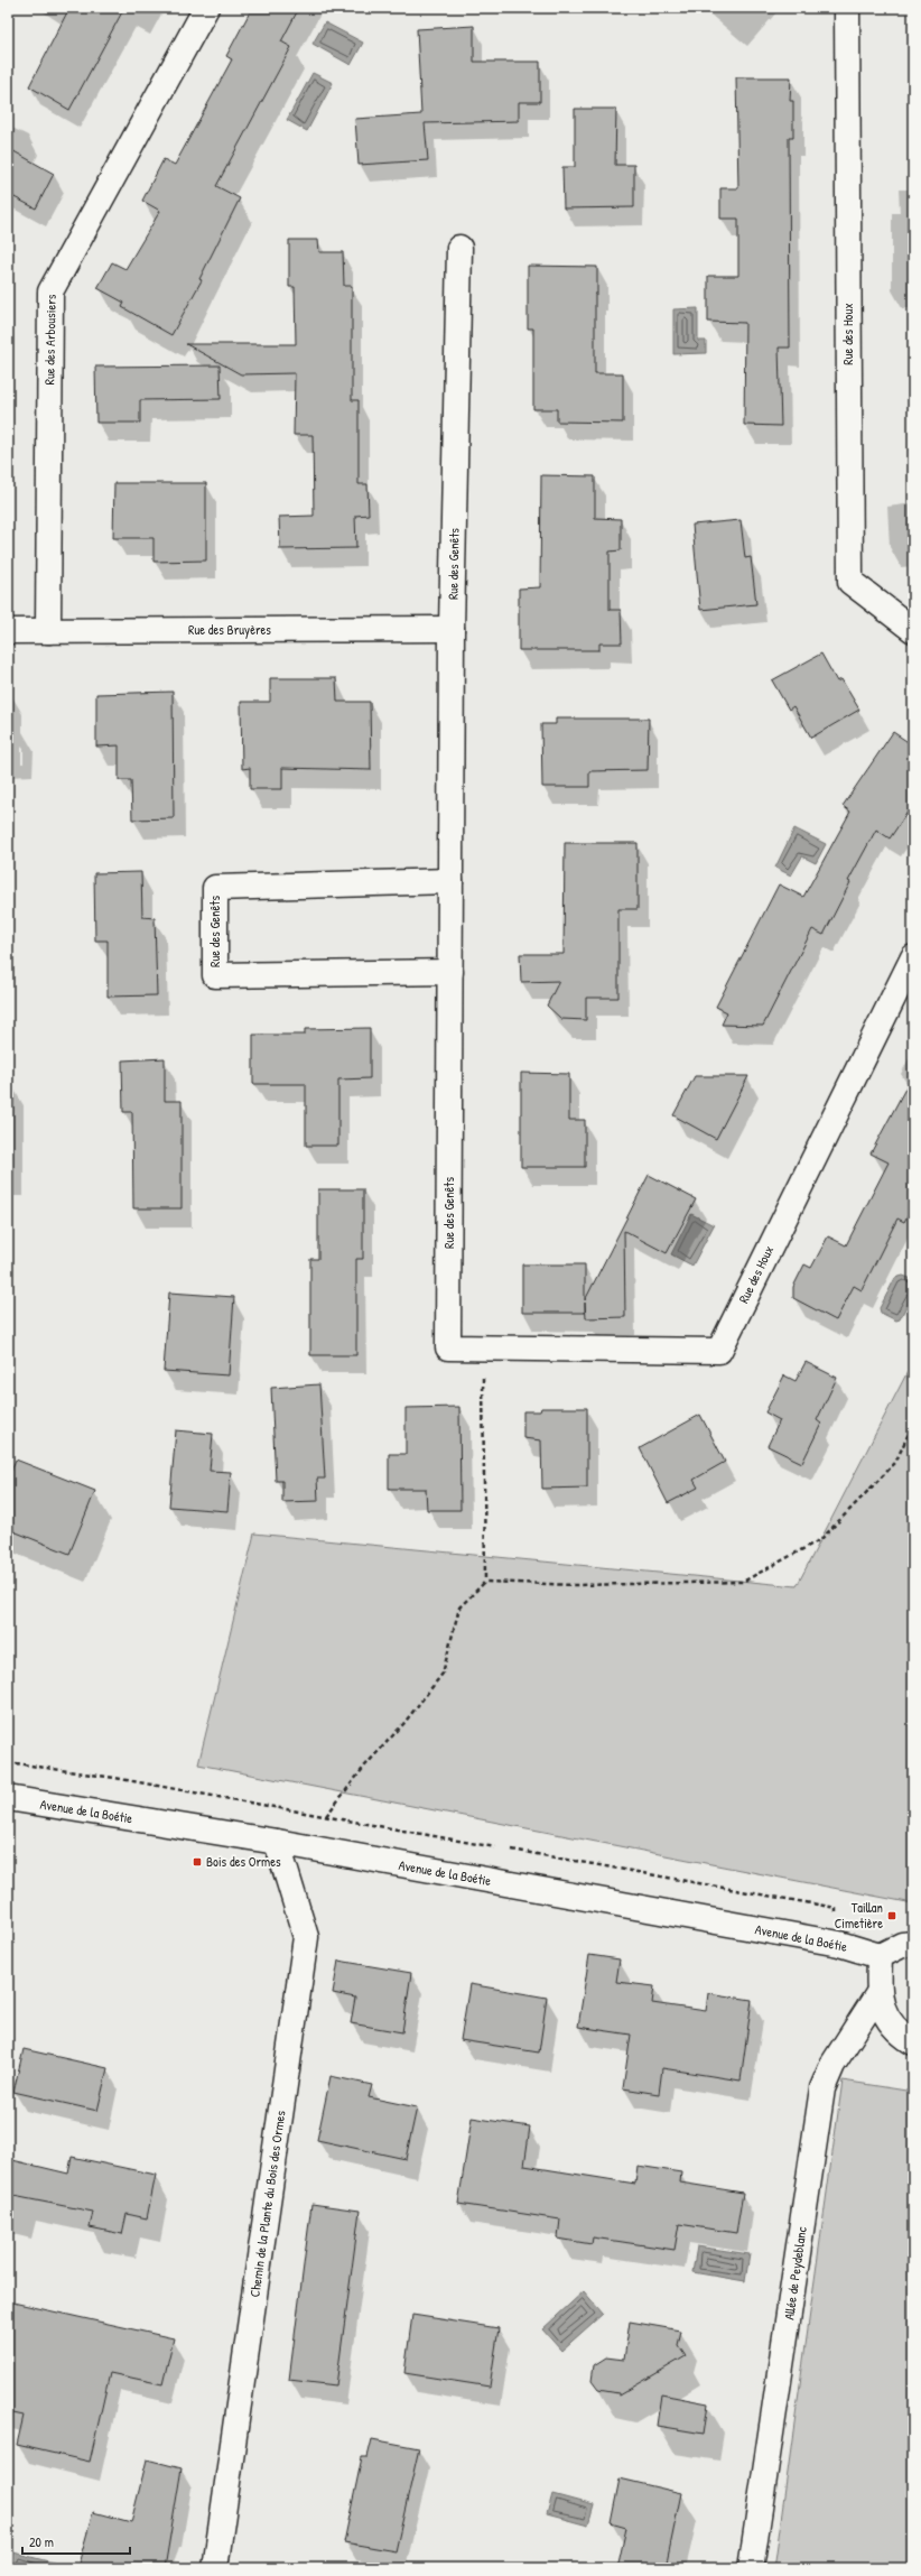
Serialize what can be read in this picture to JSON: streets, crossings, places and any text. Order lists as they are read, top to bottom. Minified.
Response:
{"streets":{"street":["Rue des Houx","Rue des Arbousiers","Rue des Genêts","Rue des Bruyères","Avenue de la Boétie","Chemin de la Plante du Bois des Ormes","Allée de Peydeblanc"]},"crossings":[["Rue des Houx","Rue des Genêts"],["Rue des Arbousiers","Rue des Bruyères"],["Rue des Genêts","Rue des Bruyères"],["Avenue de la Boétie","Chemin de la Plante du Bois des Ormes"]],"places":{"transit":["Bois des Ormes","Taillan Cimetière"]},"scale_bar":"20 m"}
